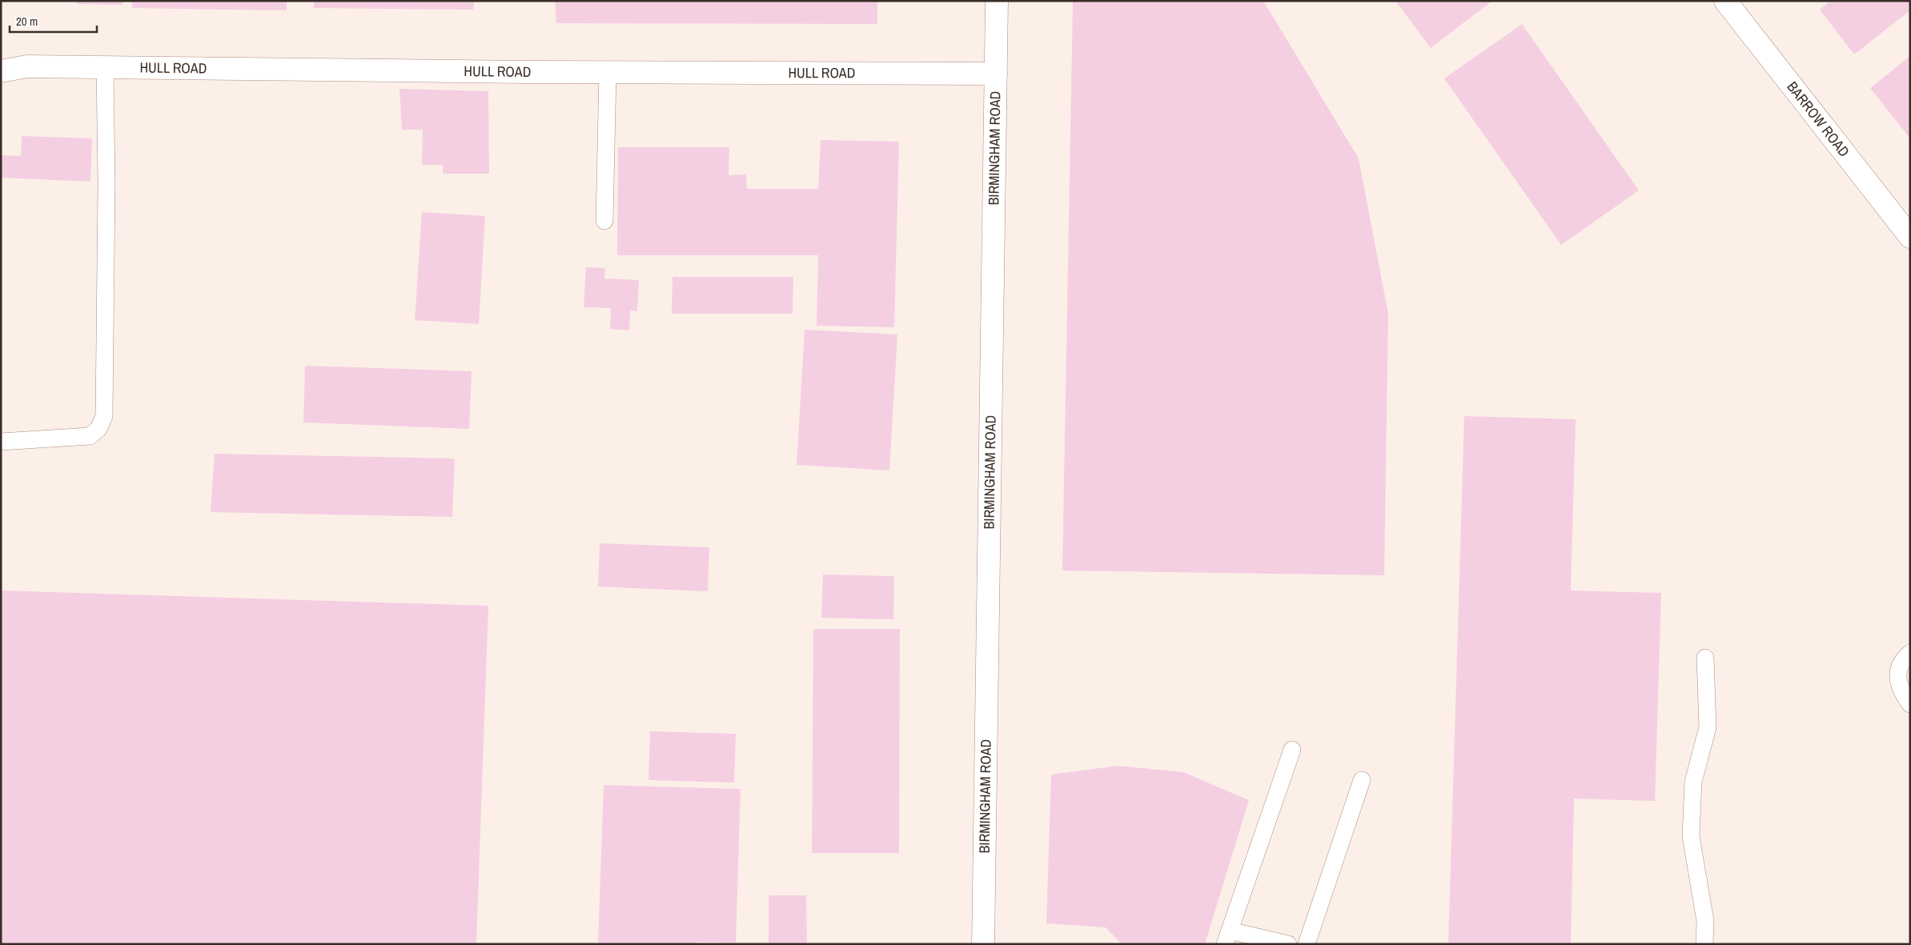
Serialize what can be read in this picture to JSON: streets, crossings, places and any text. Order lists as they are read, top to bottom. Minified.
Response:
{"streets":{"street":["HULL ROAD","BARROW ROAD","BIRMINGHAM ROAD"]},"crossings":[["HULL ROAD","BIRMINGHAM ROAD"]],"scale_bar":"20 m"}
